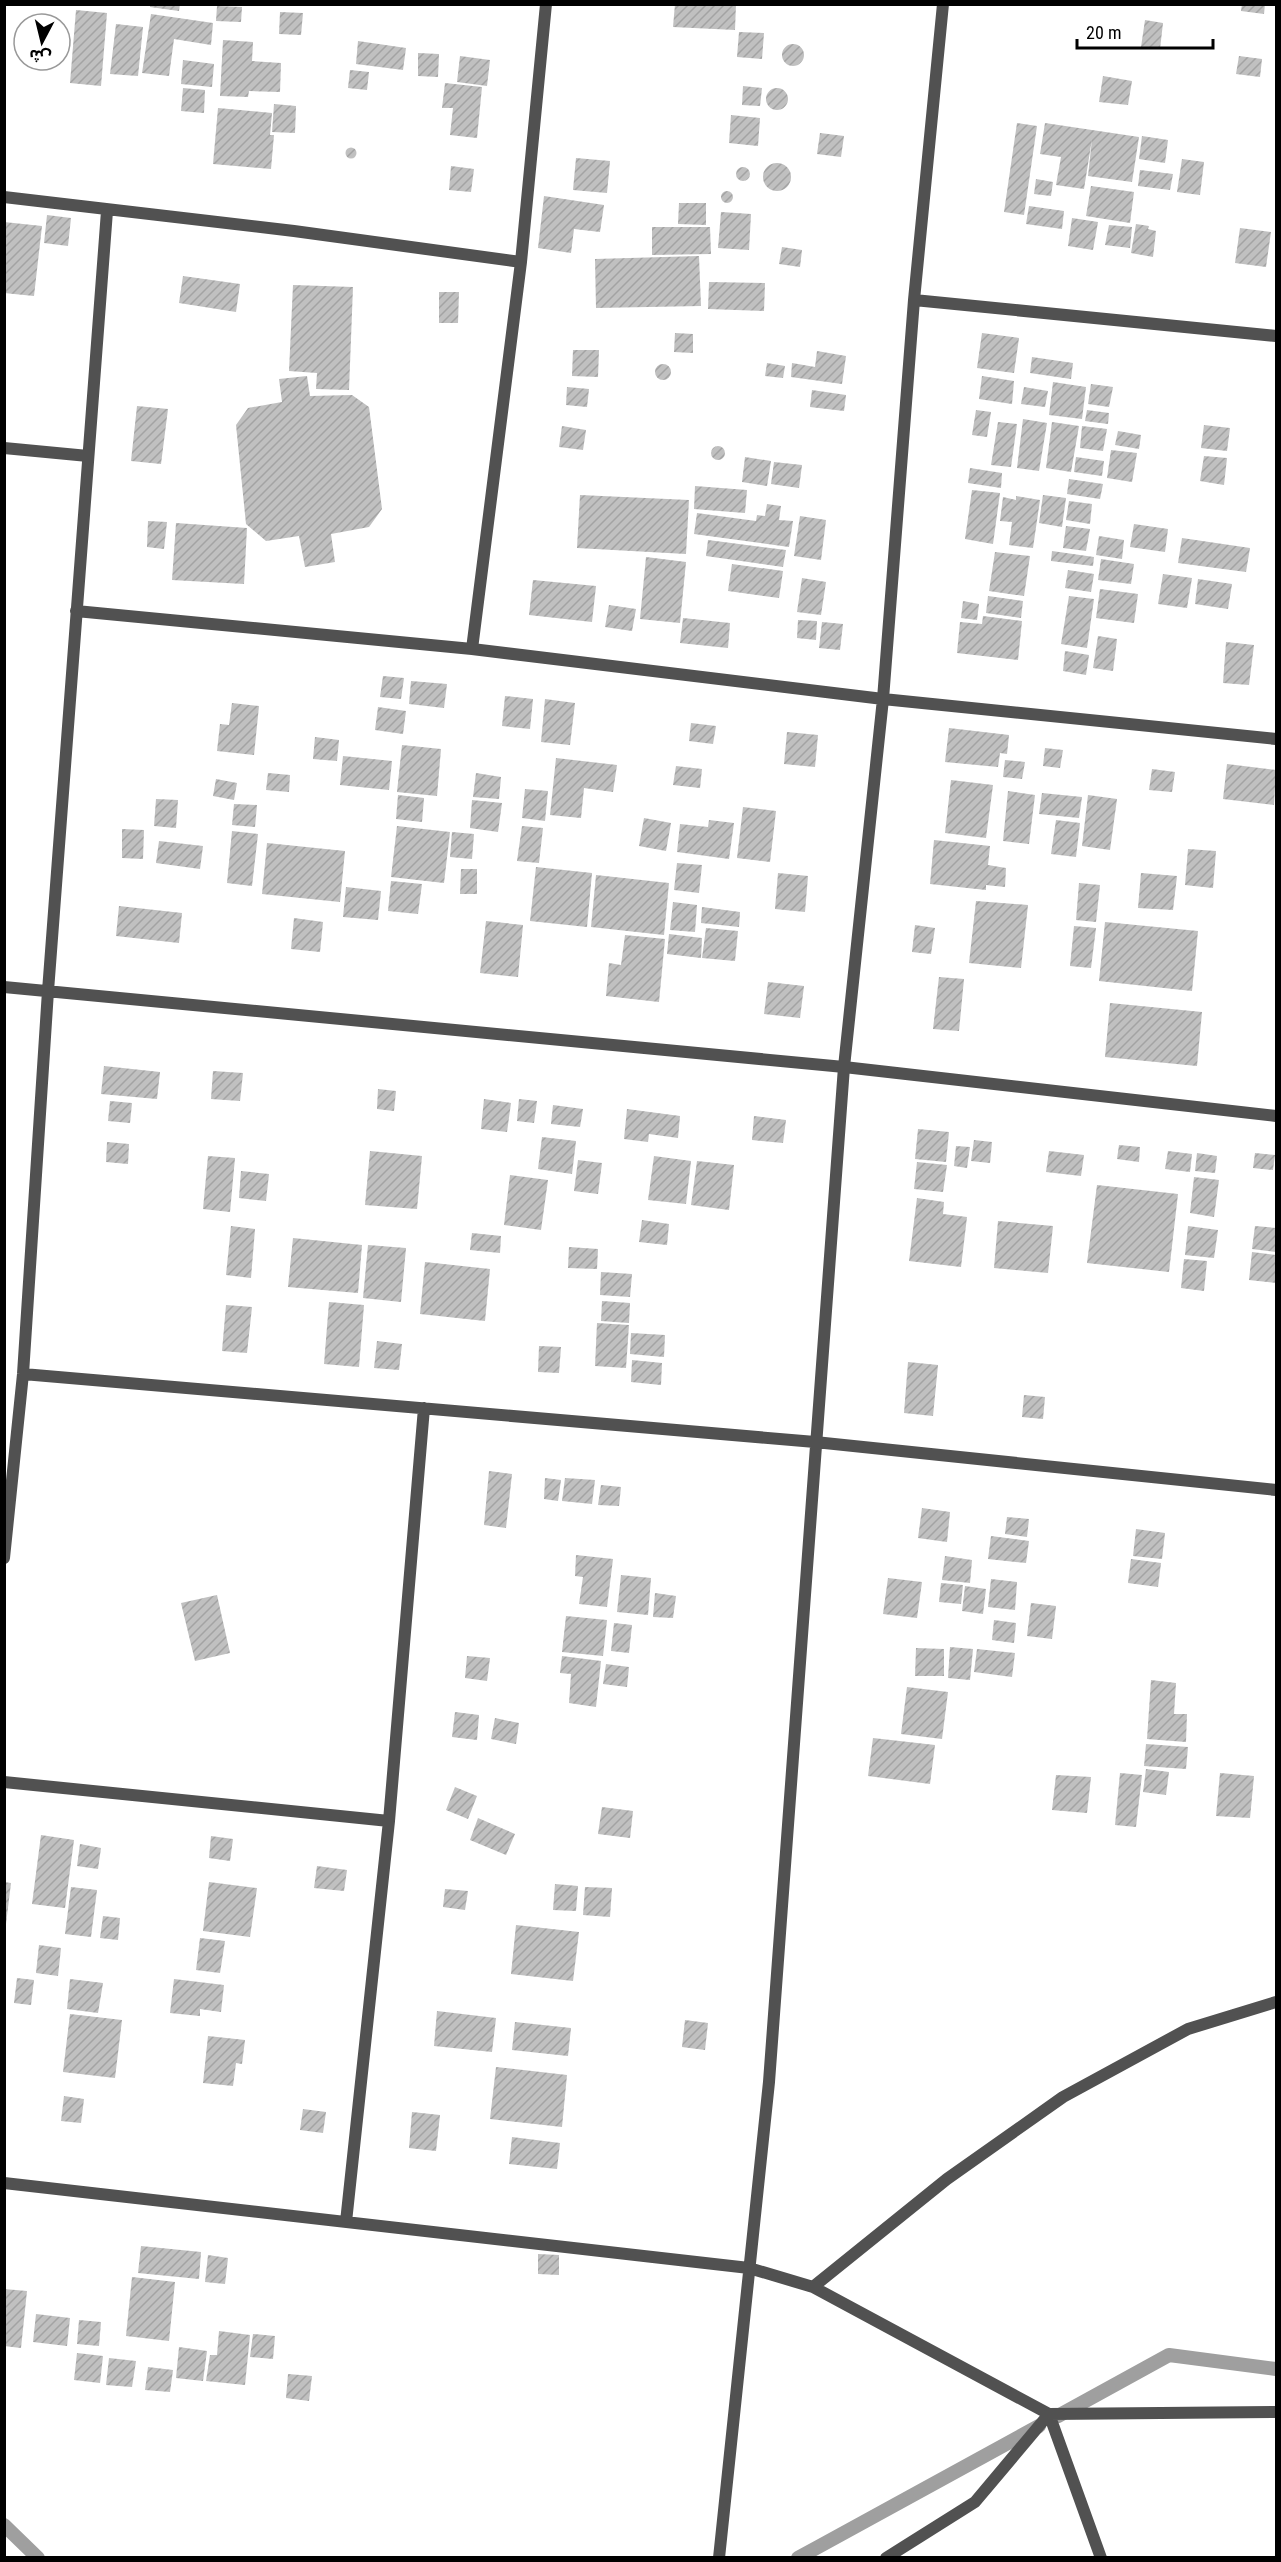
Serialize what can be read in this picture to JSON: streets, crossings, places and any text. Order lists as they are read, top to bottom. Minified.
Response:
{"scale_bar":"20 m","north":"bottom"}
